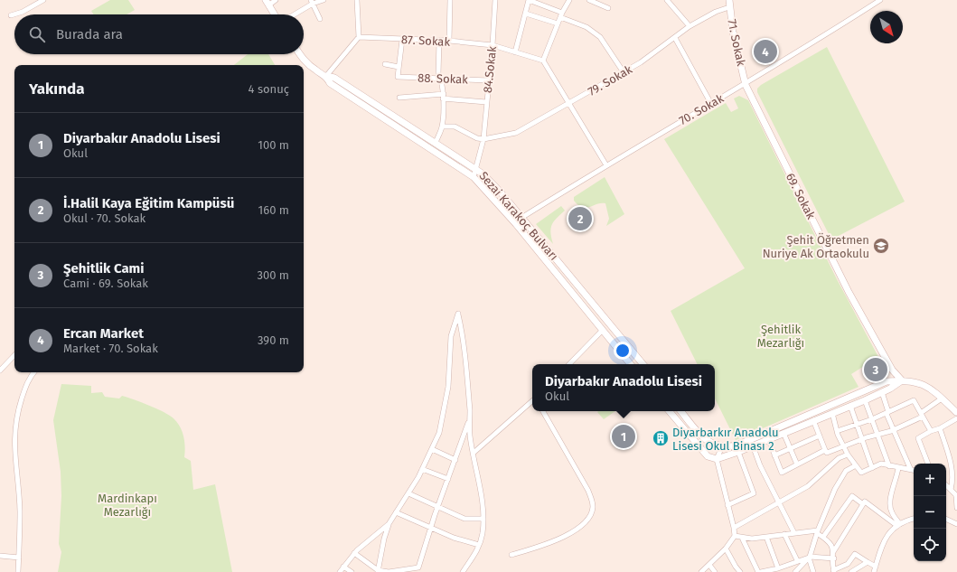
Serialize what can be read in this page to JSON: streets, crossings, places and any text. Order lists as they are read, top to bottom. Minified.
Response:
{"streets":{"street":["87. Sokak","71. Sokak","84.Sokak","88. Sokak","79. Sokak","70. Sokak","69. Sokak","Sezai Karakoç Bulvarı"]},"crossings":[["87. Sokak","84.Sokak"],["71. Sokak","79. Sokak"],["71. Sokak","70. Sokak"],["71. Sokak","69. Sokak"],["84.Sokak","88. Sokak"],["84.Sokak","79. Sokak"],["84.Sokak","Sezai Karakoç Bulvarı"],["70. Sokak","69. Sokak"],["70. Sokak","Sezai Karakoç Bulvarı"]],"parks":["Şehitlik Mezarlığı","Mardinkapı Mezarlığı"],"places":{"school or university":["Şehit Öğretmen Nuriye Ak Ortaokulu"],"building":["Diyarbarkır Anadolu Lisesi Okul Binası 2"]},"north":"bottom right","page":{"search":"Burada ara","pins":["4","2","3","1"],"heading":["Yakında","4 sonuç"],"list":[{"mark":"1","name":"Diyarbakır Anadolu Lisesi","note":"Okul","value":"100 m"},{"mark":"2","name":"İ.Halil Kaya Eğitim Kampüsü","note":"Okul · 70. Sokak","value":"160 m"},{"mark":"3","name":"Şehitlik Cami","note":"Cami · 69. Sokak","value":"300 m"},{"mark":"4","name":"Ercan Market","note":"Market · 70. Sokak","value":"390 m"}],"popup":["Diyarbakır Anadolu Lisesi","Okul"],"map_buttons":["+","−"]}}
